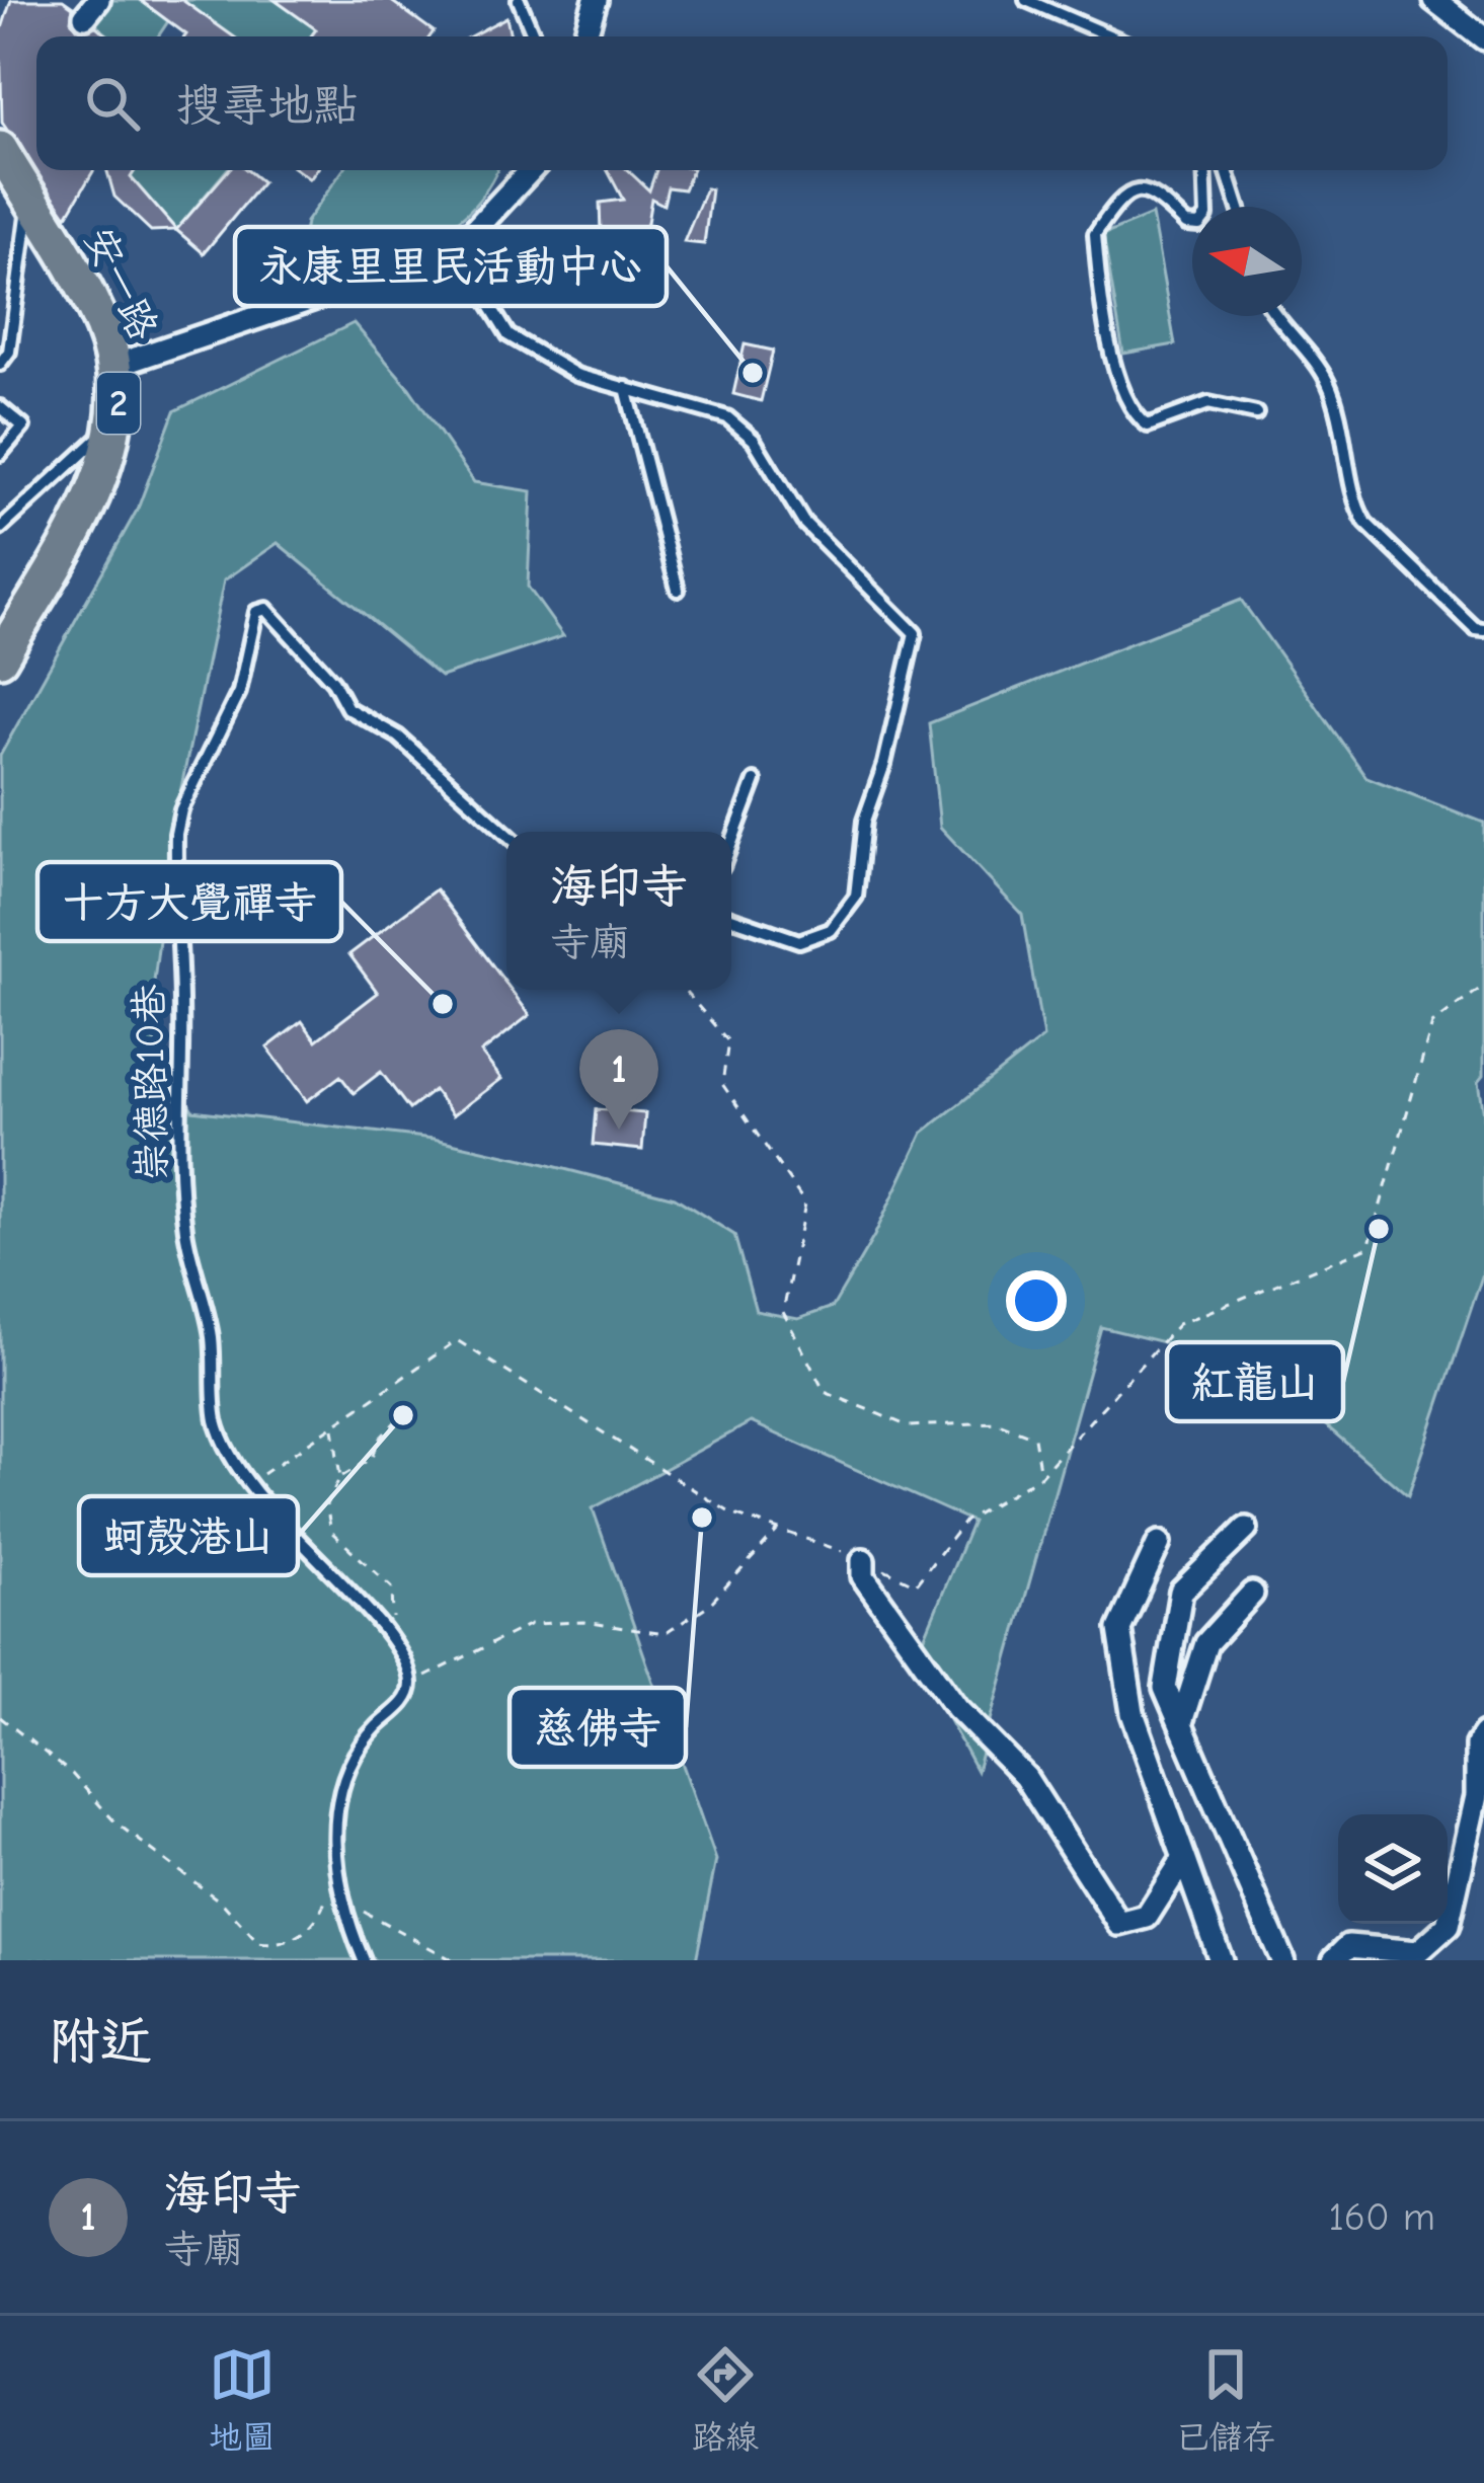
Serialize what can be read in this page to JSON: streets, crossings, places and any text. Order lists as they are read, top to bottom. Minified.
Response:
{"streets":{"main road":["安一路","2"],"lane":["崇德路10巷"]},"places":["永康里里民活動中心","十方大覺禪寺","紅龍山","蚵殼港山","慈佛寺"],"north":"left","page":{"search":"搜尋地點","popup":["海印寺","寺廟"],"pins":"1","heading":"附近","list":[{"mark":"1","name":"海印寺","note":"寺廟","value":"160 m"}],"nav":["地圖","路線","已儲存"]}}
